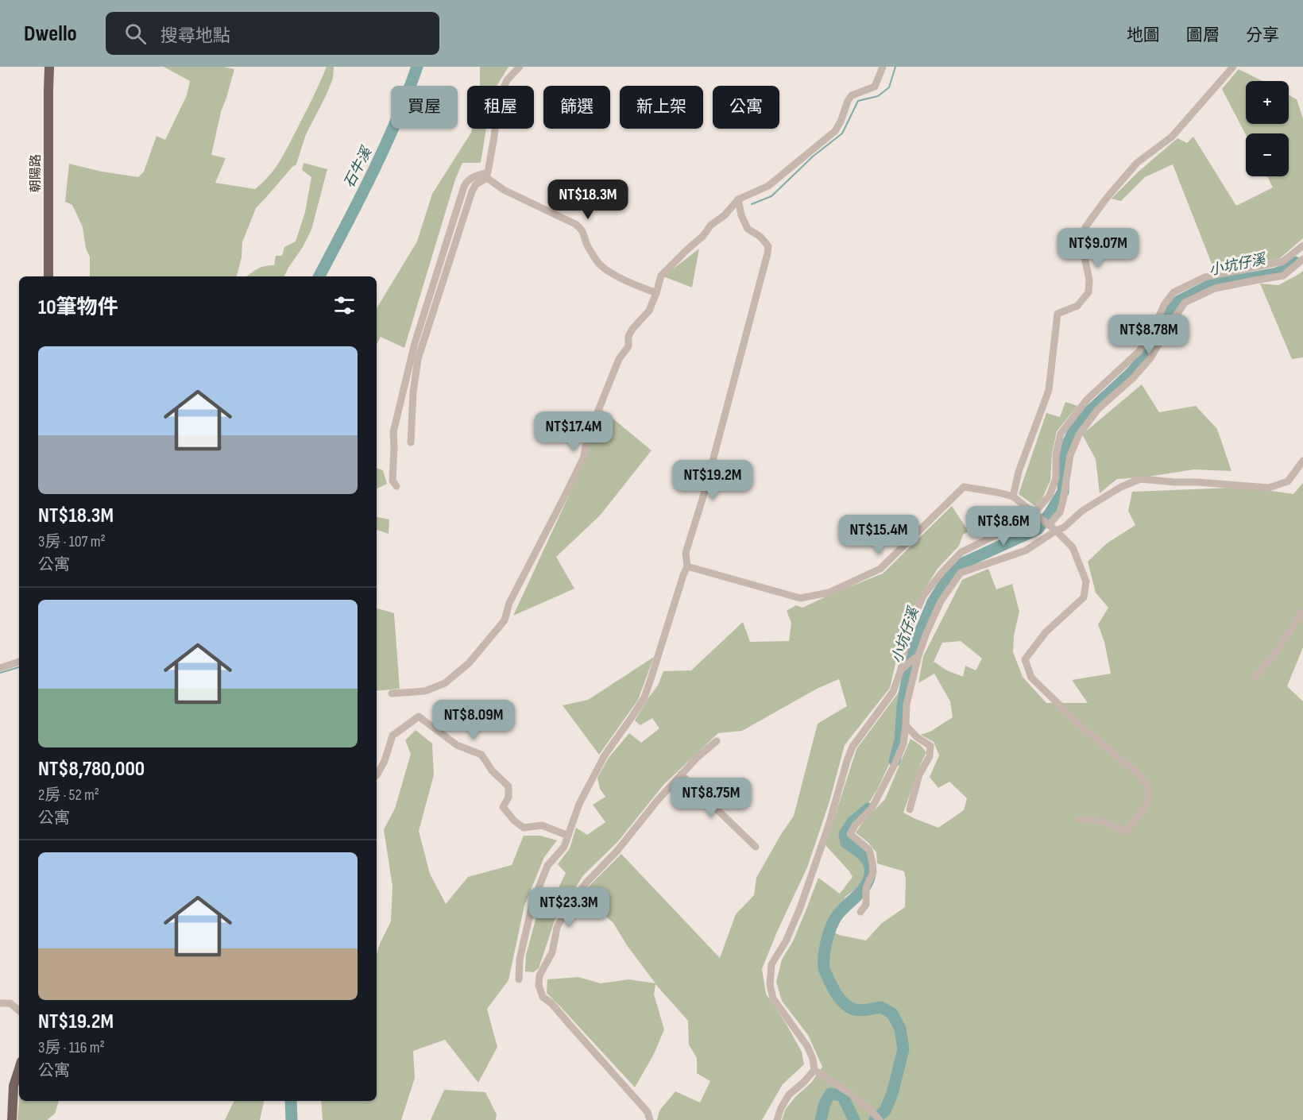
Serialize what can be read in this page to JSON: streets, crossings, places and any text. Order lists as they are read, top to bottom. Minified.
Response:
{"streets":{"main road":["朝陽路"]},"water":["石牛溪","小坑仔溪"],"page":{"header":"Dwello","search":"搜尋地點","nav":["地圖","圖層","分享"],"map_buttons":["+","−"],"chip":["買屋","租屋","篩選","新上架","公寓"],"price":["NT$18.3M","NT$9.07M","NT$8.78M","NT$17.4M","NT$19.2M","NT$8.6M","NT$15.4M","NT$8.09M","NT$8.75M","NT$23.3M"],"heading":"10筆物件","list":[{"name":"NT$18.3M","note":"3房 · 107 m² · 公寓"},{"name":"NT$8,780,000","note":"2房 · 52 m² · 公寓"},{"name":"NT$19.2M","note":"3房 · 116 m² · 公寓"}]}}
